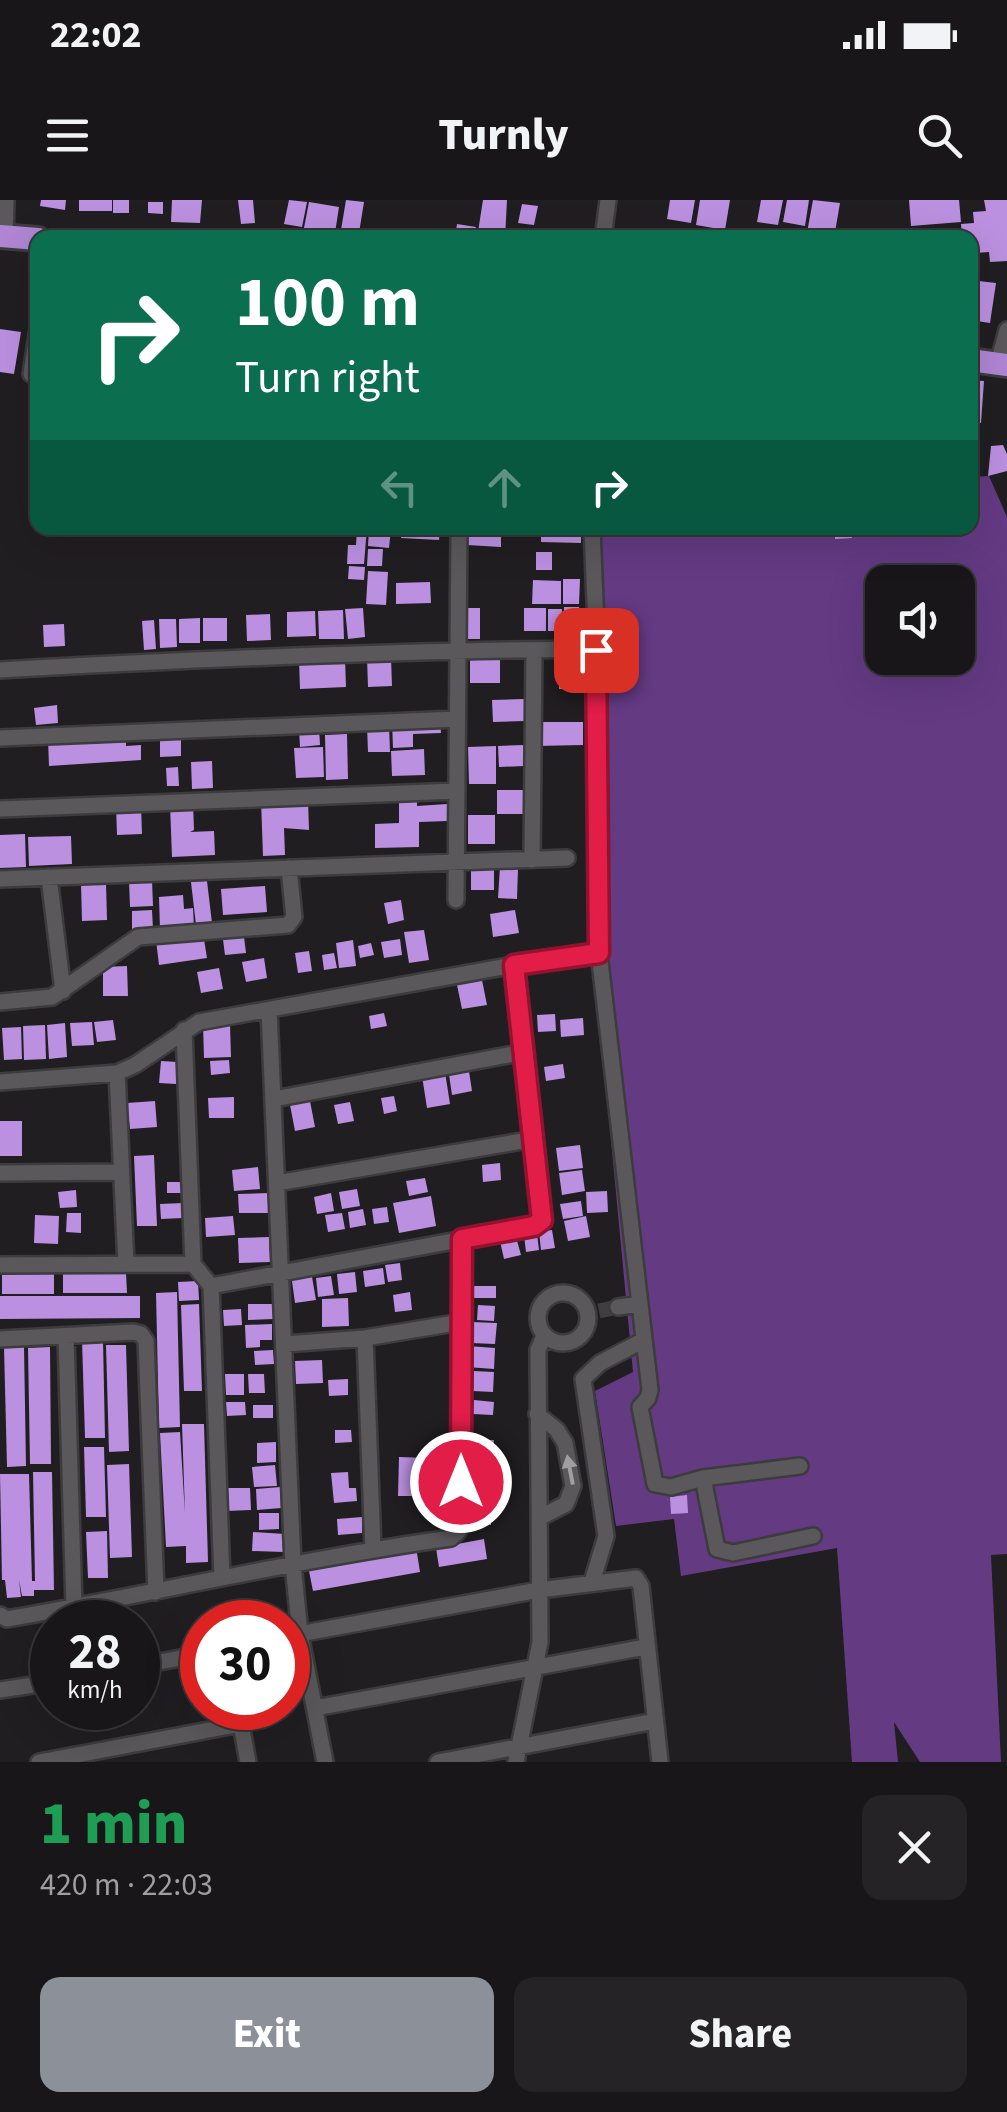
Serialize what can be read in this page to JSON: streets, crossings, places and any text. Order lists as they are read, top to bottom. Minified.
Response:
{"page":{"status":"22:02","header":"Turnly","turn":["100 m","Turn right"],"speed":"28 km/h","limit":"30","heading":["1 min","420 m · 22:03"],"buttons":["Exit","Share"]}}
